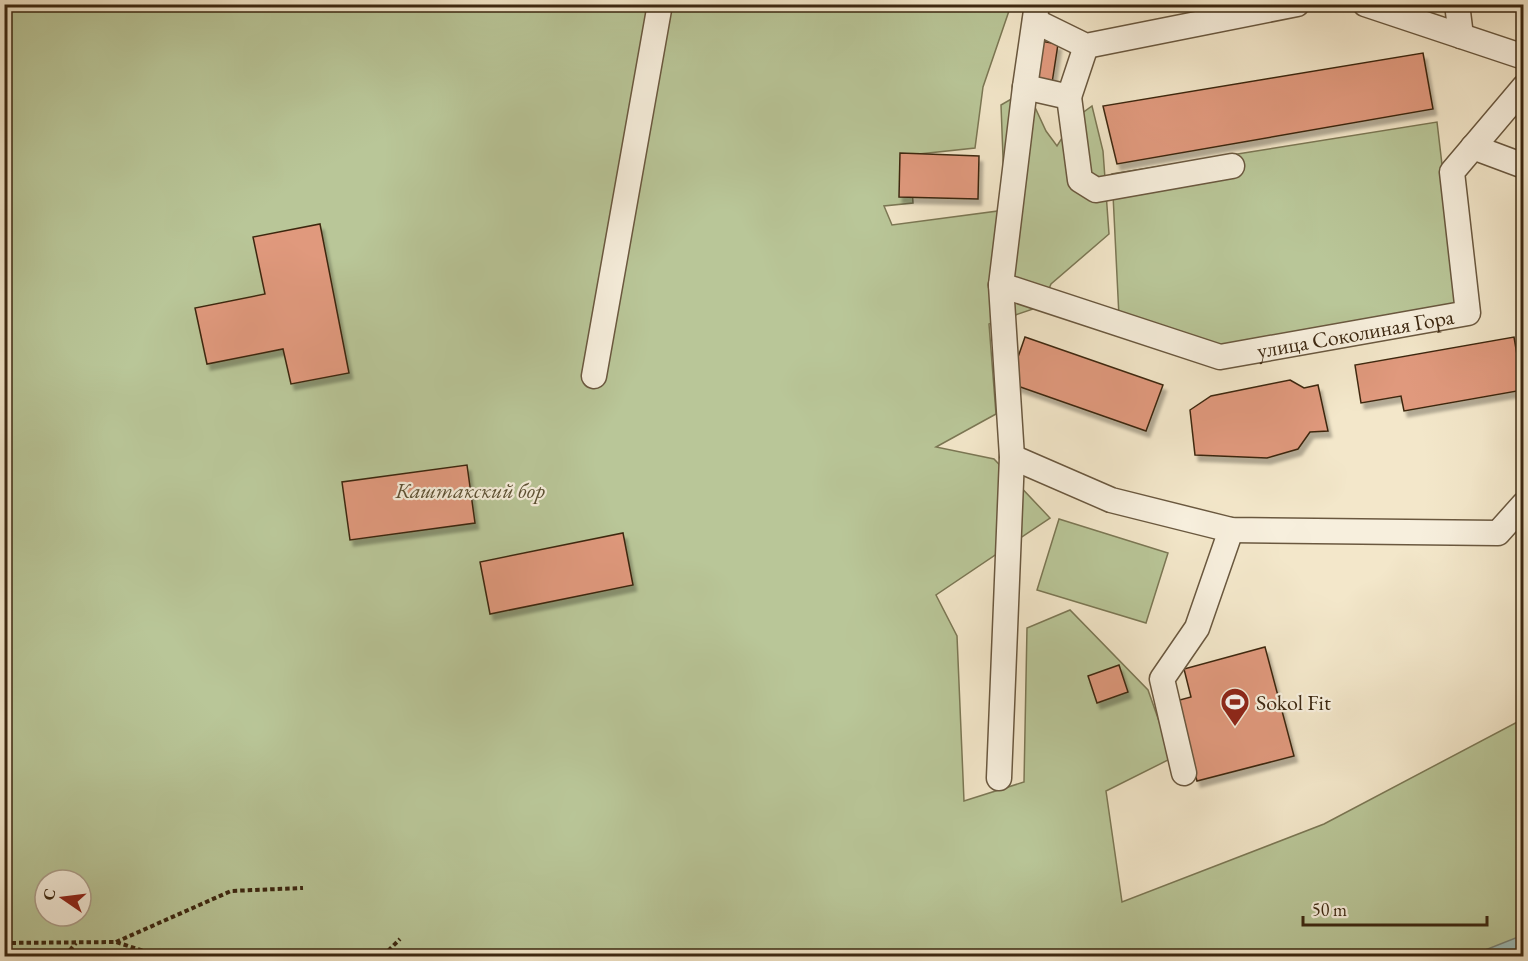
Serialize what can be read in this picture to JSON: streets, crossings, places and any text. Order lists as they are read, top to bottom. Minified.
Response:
{"streets":{"street":["улица Соколиная Гора"]},"parks":["Каштакский бор"],"places":{"sports":["Sokol Fit"]},"scale_bar":"50 m","north":"left"}
